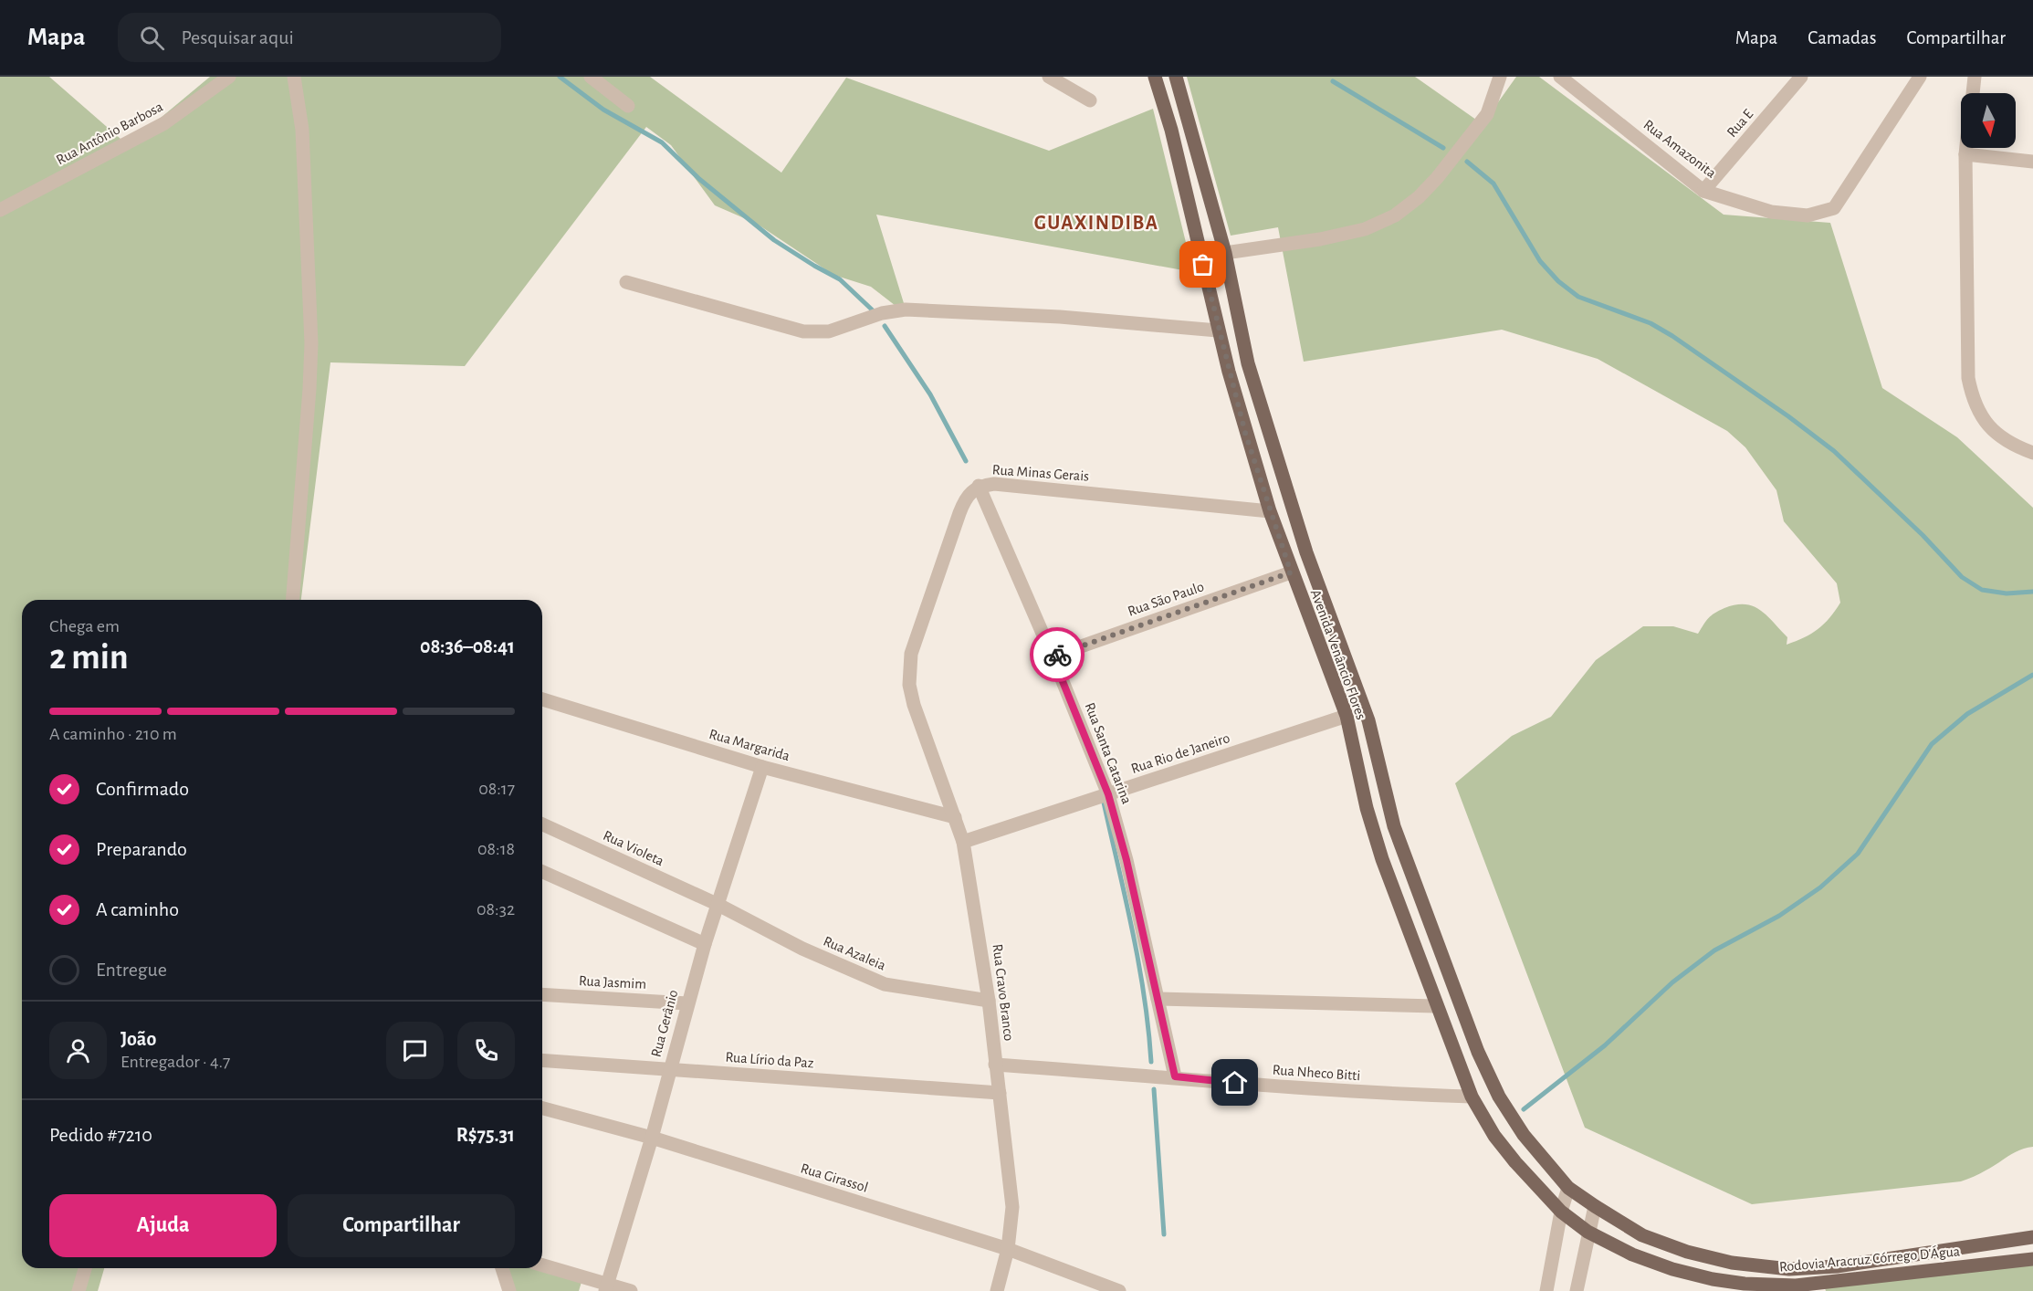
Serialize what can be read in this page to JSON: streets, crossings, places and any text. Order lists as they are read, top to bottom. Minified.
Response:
{"streets":{"main road":["Avenida Venâncio Flores","Rodovia Aracruz Córrego D'Água"],"street":["Rua E","Rua Antônio Barbosa","Rua Amazonita","Rua Minas Gerais","Rua São Paulo","Rua Margarida","Rua Santa Catarina","Rua Rio de Janeiro","Rua Violeta","Rua Azaleia","Rua Jasmim","Rua Cravo Branco","Rua Gerânio","Rua Lírio da Paz","Rua Nheco Bitti","Rua Girassol"]},"crossings":[["Rua E","Rua Amazonita"],["Rua Minas Gerais","Avenida Venâncio Flores"],["Rua Minas Gerais","Rua Santa Catarina"],["Rua Minas Gerais","Rua Cravo Branco"],["Rua São Paulo","Avenida Venâncio Flores"],["Rua São Paulo","Rua Santa Catarina"],["Avenida Venâncio Flores","Rua Rio de Janeiro"],["Avenida Venâncio Flores","Rua Nheco Bitti"],["Avenida Venâncio Flores","Rodovia Aracruz Córrego D'Água"],["Rua Margarida","Rua Cravo Branco"],["Rua Margarida","Rua Gerânio"],["Rua Santa Catarina","Rua Rio de Janeiro"],["Rua Santa Catarina","Rua Nheco Bitti"],["Rua Rio de Janeiro","Rua Cravo Branco"],["Rua Violeta","Rua Azaleia"],["Rua Violeta","Rua Gerânio"],["Rua Azaleia","Rua Cravo Branco"],["Rua Azaleia","Rua Gerânio"],["Rua Jasmim","Rua Gerânio"],["Rua Cravo Branco","Rua Lírio da Paz"],["Rua Cravo Branco","Rua Nheco Bitti"],["Rua Cravo Branco","Rua Girassol"],["Rua Gerânio","Rua Lírio da Paz"],["Rua Gerânio","Rua Girassol"]],"districts":["GUAXINDIBA"],"north":"bottom","page":{"header":"Mapa","search":"Pesquisar aqui","nav":["Mapa","Camadas","Compartilhar"],"heading":["2 min","Chega em","08:36–08:41"],"panel":["João","Entregador · 4.7","Pedido #7210","R$75.31"],"bar":"A caminho · 210 m","list":[["Confirmado","08:17"],["Preparando","08:18"],["A caminho","08:32"],"Entregue"],"buttons":["Ajuda","Compartilhar"]}}
